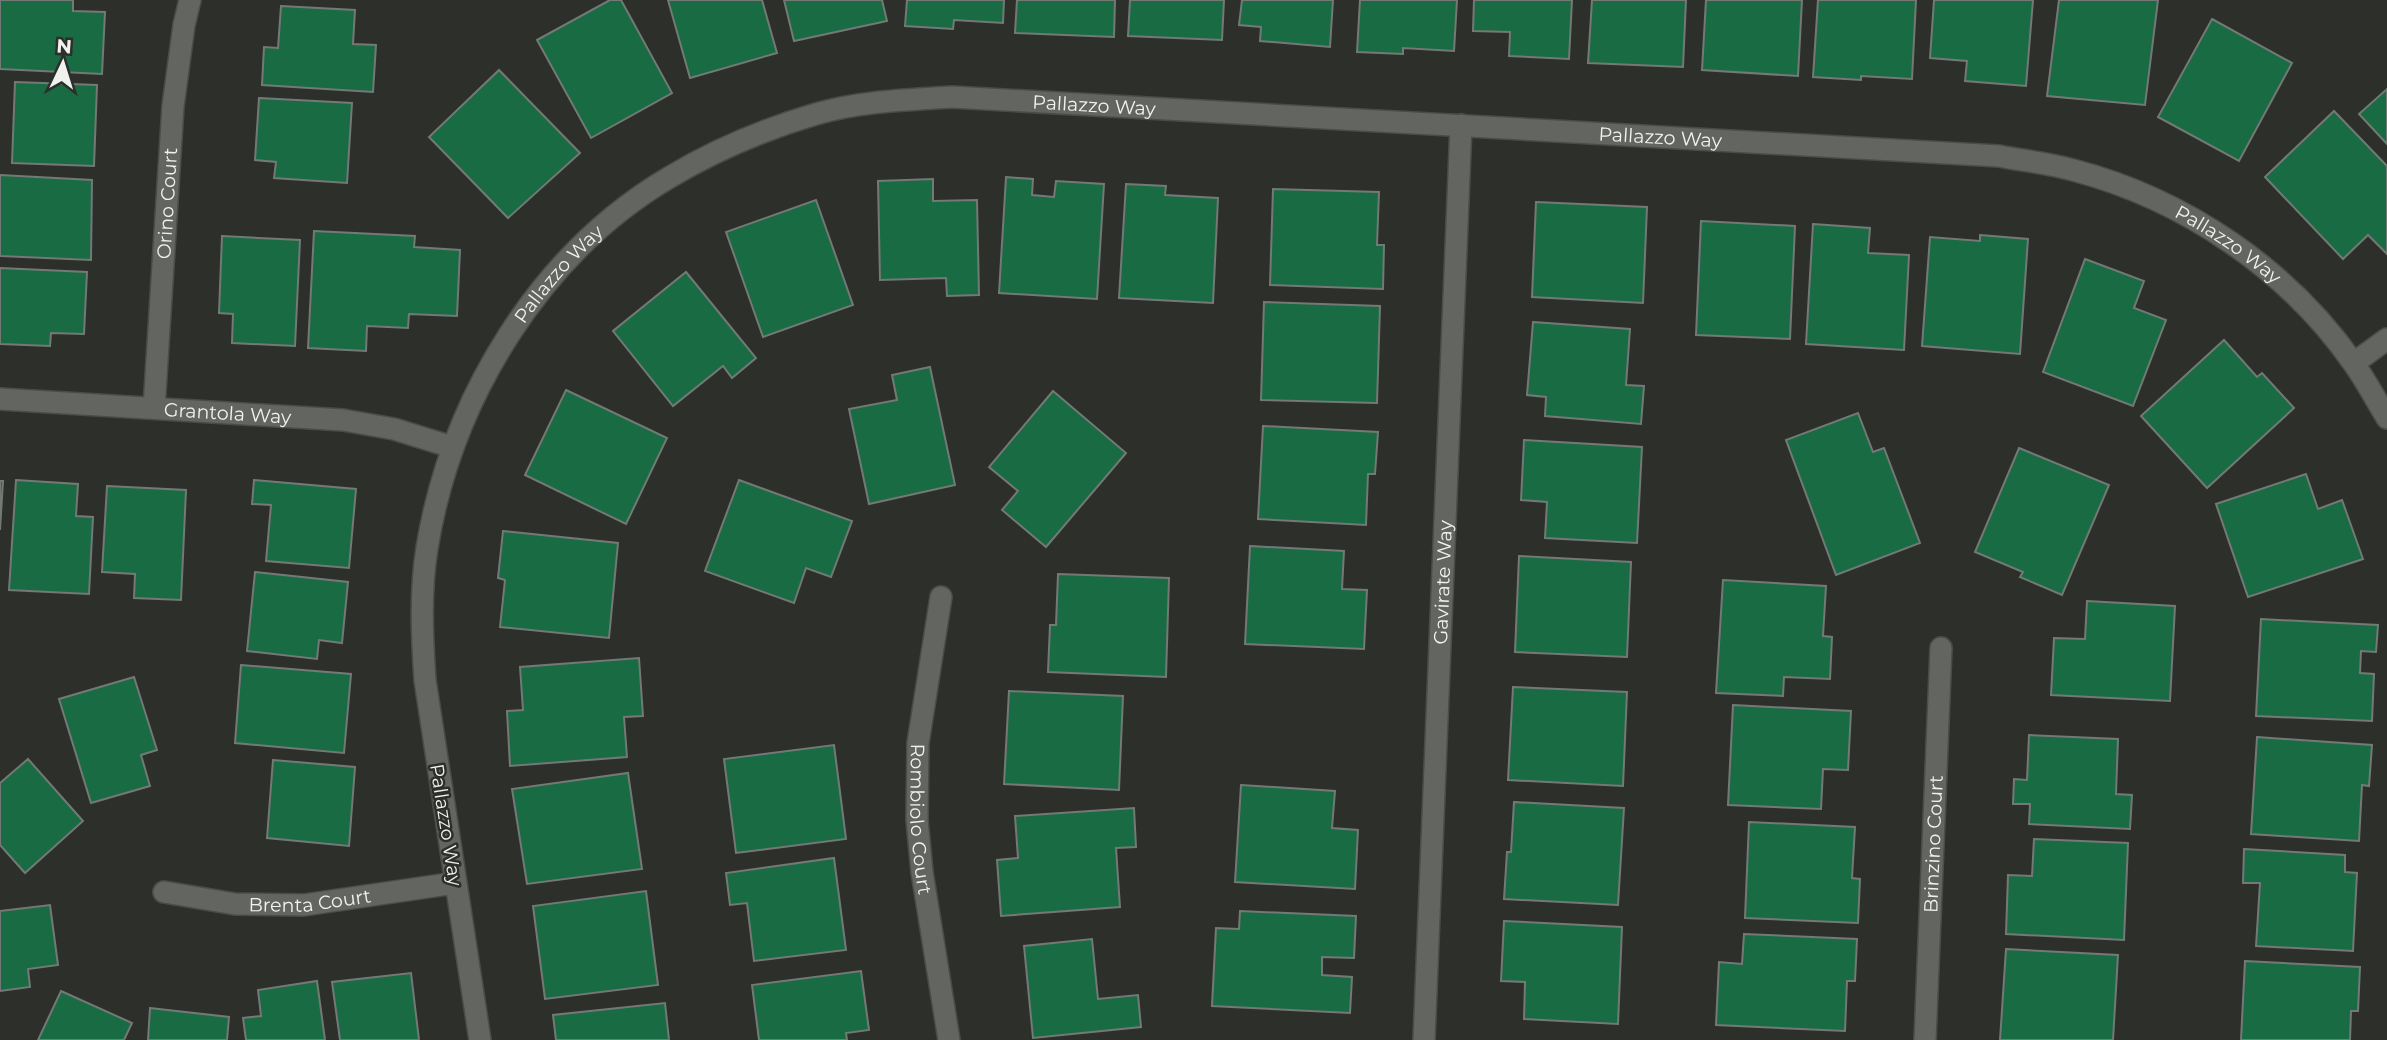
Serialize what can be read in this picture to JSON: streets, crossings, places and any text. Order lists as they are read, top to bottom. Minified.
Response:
{"streets":{"street":["Pallazzo Way","Orino Court","Grantola Way","Gavirate Way","Rombiolo Court","Brinzino Court","Brenta Court"]},"crossings":[["Pallazzo Way","Grantola Way"],["Pallazzo Way","Gavirate Way"],["Pallazzo Way","Brenta Court"],["Orino Court","Grantola Way"]],"north":"top"}
